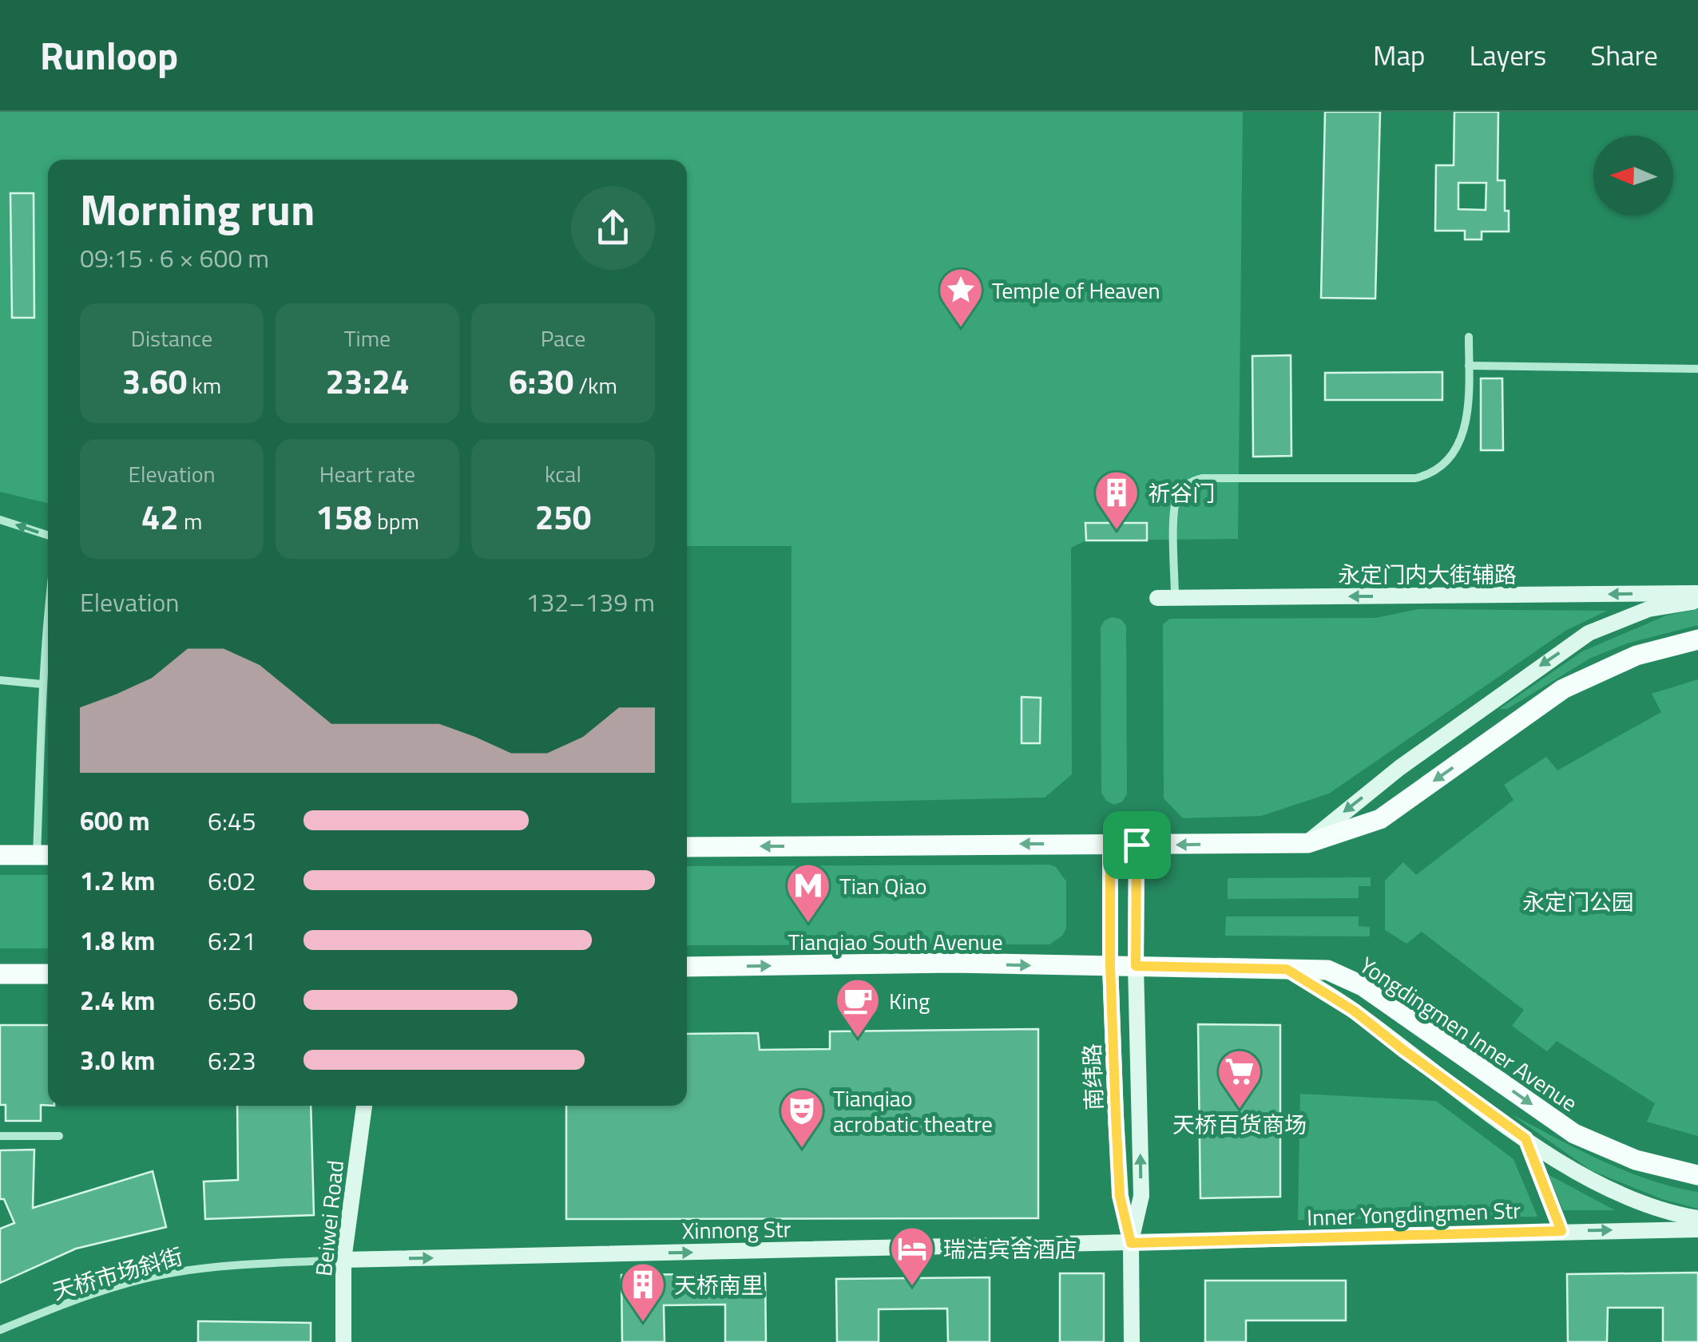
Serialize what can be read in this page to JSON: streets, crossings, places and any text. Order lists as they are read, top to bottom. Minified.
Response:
{"streets":{"main road":["Tianqiao South Avenue","Yongdingmen Inner Avenue"],"street":["永定门内大街辅路","南纬路","Inner Yongdingmen Str","Beiwei Road","Xinnong Str","天桥市场斜街"]},"crossings":[["Tianqiao South Avenue","Yongdingmen Inner Avenue"],["Tianqiao South Avenue","南纬路"],["Yongdingmen Inner Avenue","南纬路"],["南纬路","Inner Yongdingmen Str"],["南纬路","Xinnong Str"],["Inner Yongdingmen Str","Xinnong Str"],["Beiwei Road","Xinnong Str"],["Beiwei Road","天桥市场斜街"],["Xinnong Str","天桥市场斜街"]],"one_way":["永定门内大街辅路","Yongdingmen Inner Avenue","Xinnong Str"],"parks":["永定门公园"],"places":{"place":["Temple of Heaven"],"building":["祈谷门","天桥南里"],"metro station":["Tian Qiao"],"cafe":["King"],"supermarket":["天桥百货商场"],"theatre":["Tianqiao acrobatic theatre"],"hotel":["瑞洁宾舍酒店"]},"north":"left","page":{"header":"Runloop","nav":["Map","Layers","Share"],"heading":["Morning run","09:15 · 6 × 600 m"],"stats":[["Distance","3.60 km"],["Time","23:24"],["Pace","6:30 /km"],["Elevation","42 m"],["Heart rate","158 bpm"],["kcal","250"]],"chart":["Elevation","132–139 m"],"list":[{"name":"600 m","note":"6:45"},{"name":"1.2 km","note":"6:02"},{"name":"1.8 km","note":"6:21"},{"name":"2.4 km","note":"6:50"},{"name":"3.0 km","note":"6:23"}]}}
